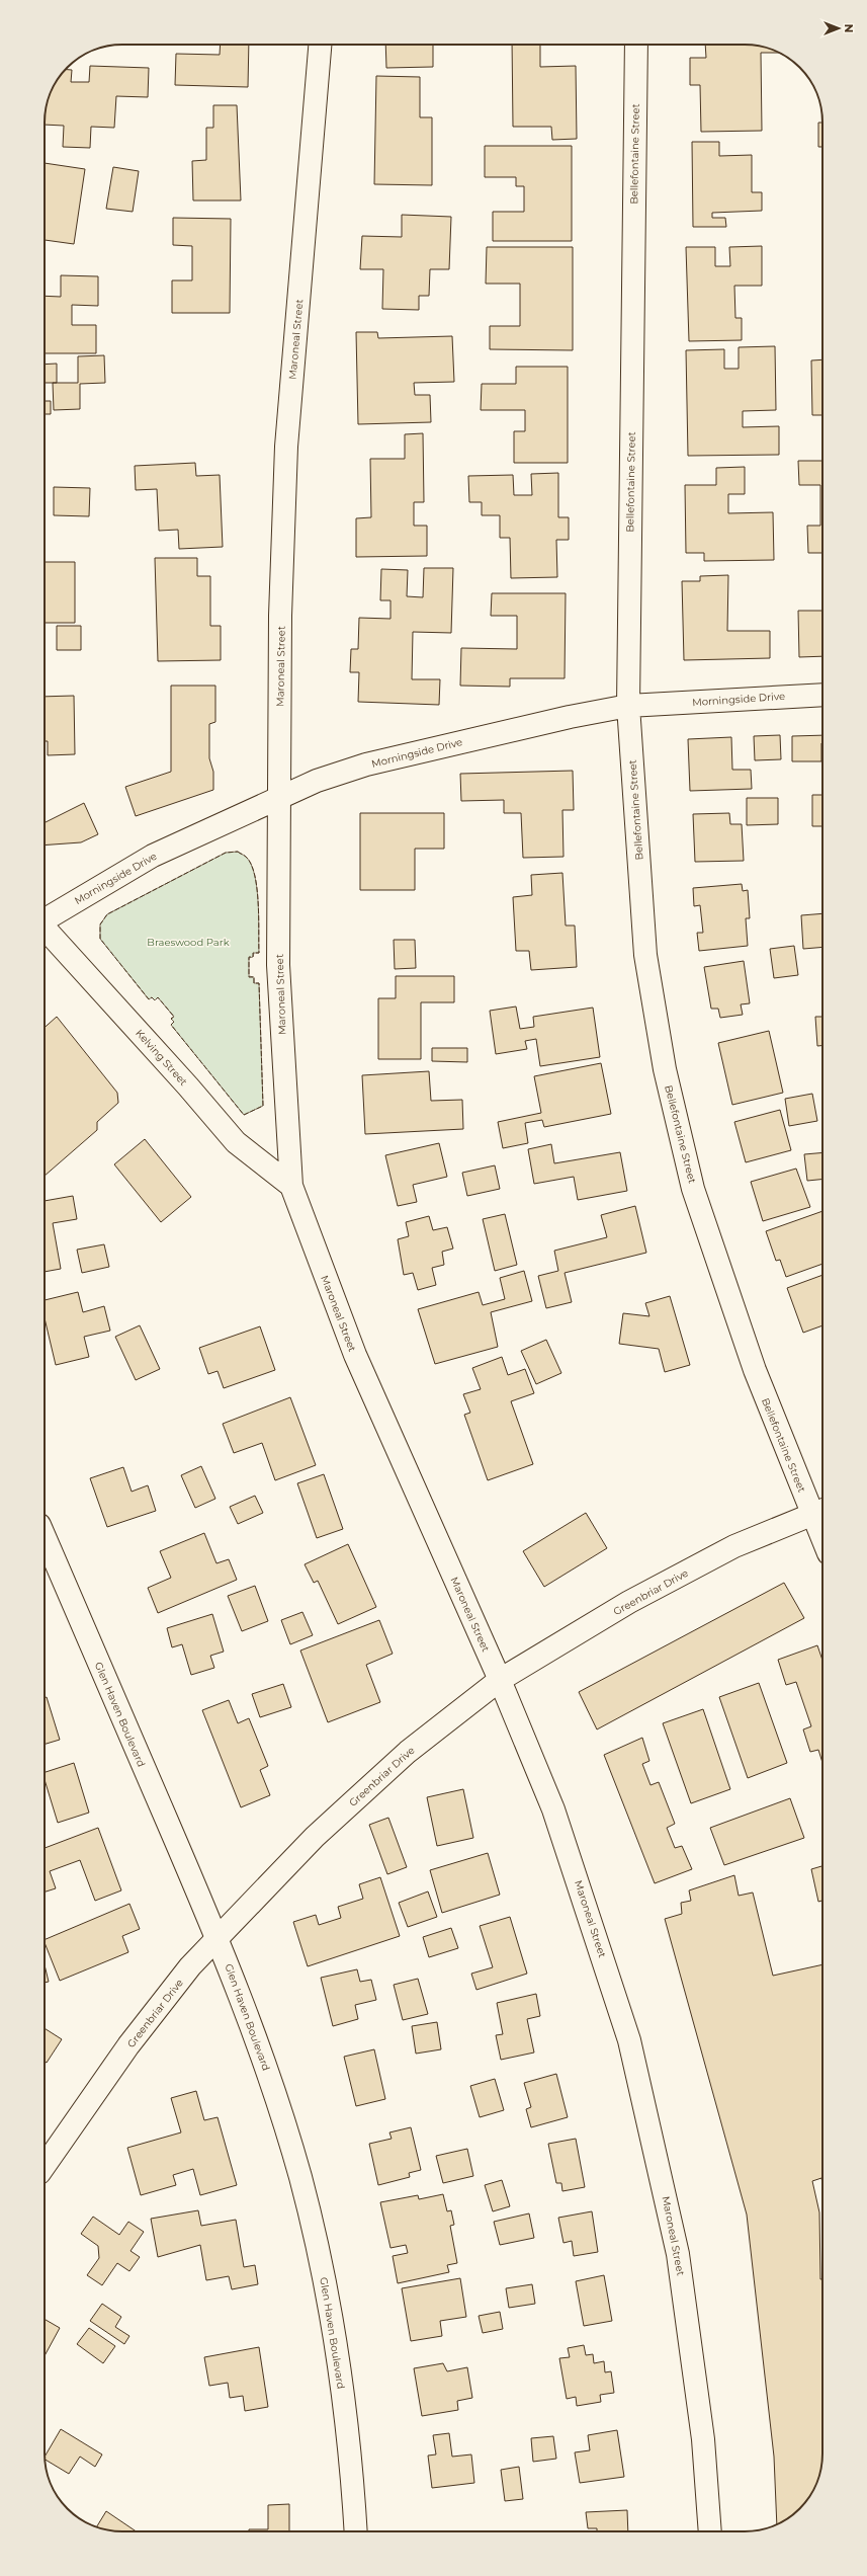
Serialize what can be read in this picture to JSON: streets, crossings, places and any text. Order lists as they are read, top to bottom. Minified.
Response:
{"streets":{"street":["Bellefontaine Street","Maroneal Street","Morningside Drive","Kelving Street","Greenbriar Drive","Glen Haven Boulevard"]},"crossings":[["Bellefontaine Street","Morningside Drive"],["Bellefontaine Street","Greenbriar Drive"],["Maroneal Street","Morningside Drive"],["Maroneal Street","Kelving Street"],["Maroneal Street","Greenbriar Drive"],["Greenbriar Drive","Glen Haven Boulevard"]],"parks":["Braeswood Park"],"north":"right"}
